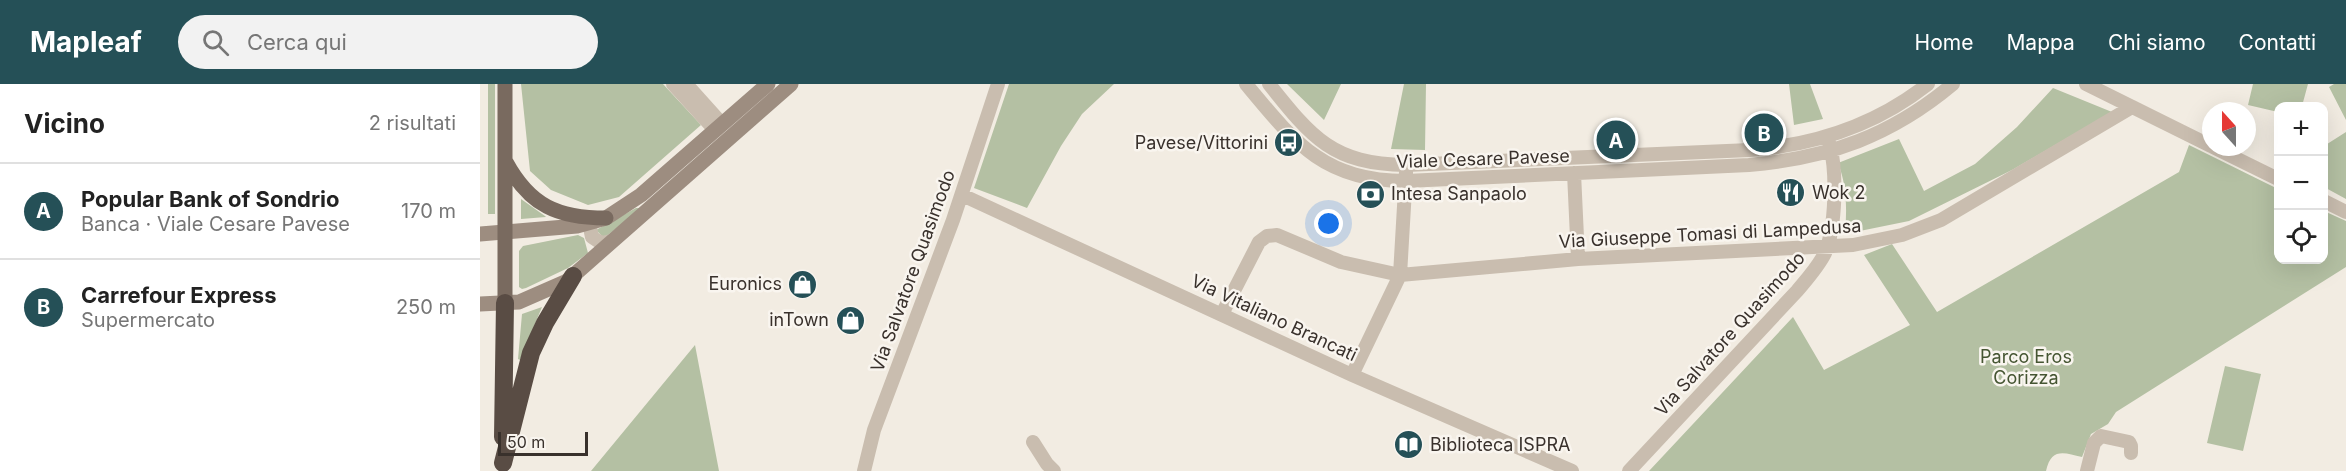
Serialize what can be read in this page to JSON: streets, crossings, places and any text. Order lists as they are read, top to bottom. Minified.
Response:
{"streets":{"street":["Viale Cesare Pavese","Via Giuseppe Tomasi di Lampedusa","Via Salvatore Quasimodo","Via Vitaliano Brancati"]},"crossings":[["Viale Cesare Pavese","Via Salvatore Quasimodo"],["Via Giuseppe Tomasi di Lampedusa","Via Salvatore Quasimodo"],["Via Giuseppe Tomasi di Lampedusa","Via Vitaliano Brancati"],["Via Salvatore Quasimodo","Via Vitaliano Brancati"]],"parks":["Parco Eros Corizza"],"places":{"bus stop":["Pavese/Vittorini"],"restaurant":["Wok 2"],"bank":["Intesa Sanpaolo"],"shop":["Euronics","inTown"],"library":["Biblioteca ISPRA"]},"scale_bar":"50 m","north":"top","page":{"header":"Mapleaf","search":"Cerca qui","nav":["Home","Mappa","Chi siamo","Contatti"],"heading":["Vicino","2 risultati"],"map_buttons":["+","−"],"pins":["B","A"],"list":[{"mark":"A","name":"Popular Bank of Sondrio","note":"Banca · Viale Cesare Pavese","value":"170 m"},{"mark":"B","name":"Carrefour Express","note":"Supermercato","value":"250 m"}],"scale":"50 m"}}
